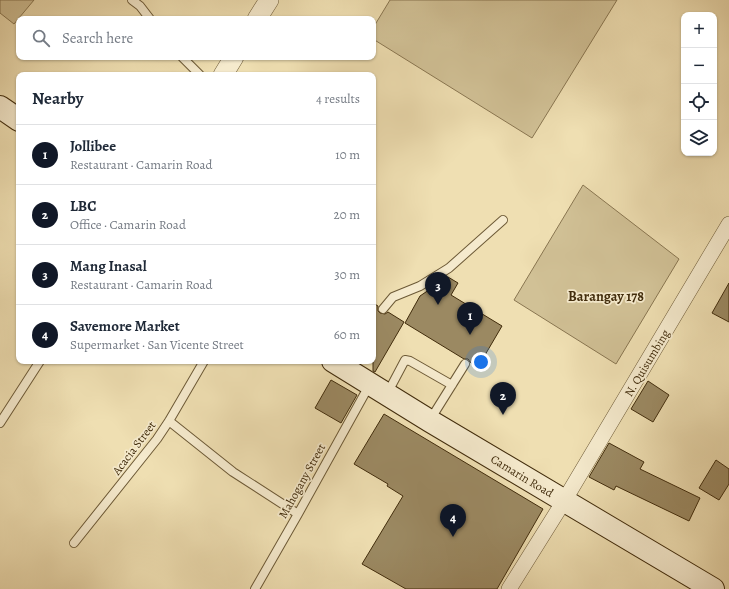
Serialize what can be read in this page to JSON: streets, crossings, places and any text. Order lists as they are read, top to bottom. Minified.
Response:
{"streets":{"main road":["Camarin Road"],"street":["N. Quisumbing"],"lane":["Acacia Street","Mahogany Street"]},"crossings":[["N. Quisumbing","Camarin Road"],["Camarin Road","Mahogany Street"]],"districts":["Barangay 178"],"page":{"map_buttons":["+","−"],"search":"Search here","heading":["Nearby","4 results"],"list":[{"mark":"1","name":"Jollibee","note":"Restaurant · Camarin Road","value":"10 m"},{"mark":"2","name":"LBC","note":"Office · Camarin Road","value":"20 m"},{"mark":"3","name":"Mang Inasal","note":"Restaurant · Camarin Road","value":"30 m"},{"mark":"4","name":"Savemore Market","note":"Supermarket · San Vicente Street","value":"60 m"}],"pins":["3","1","2","4"]}}
